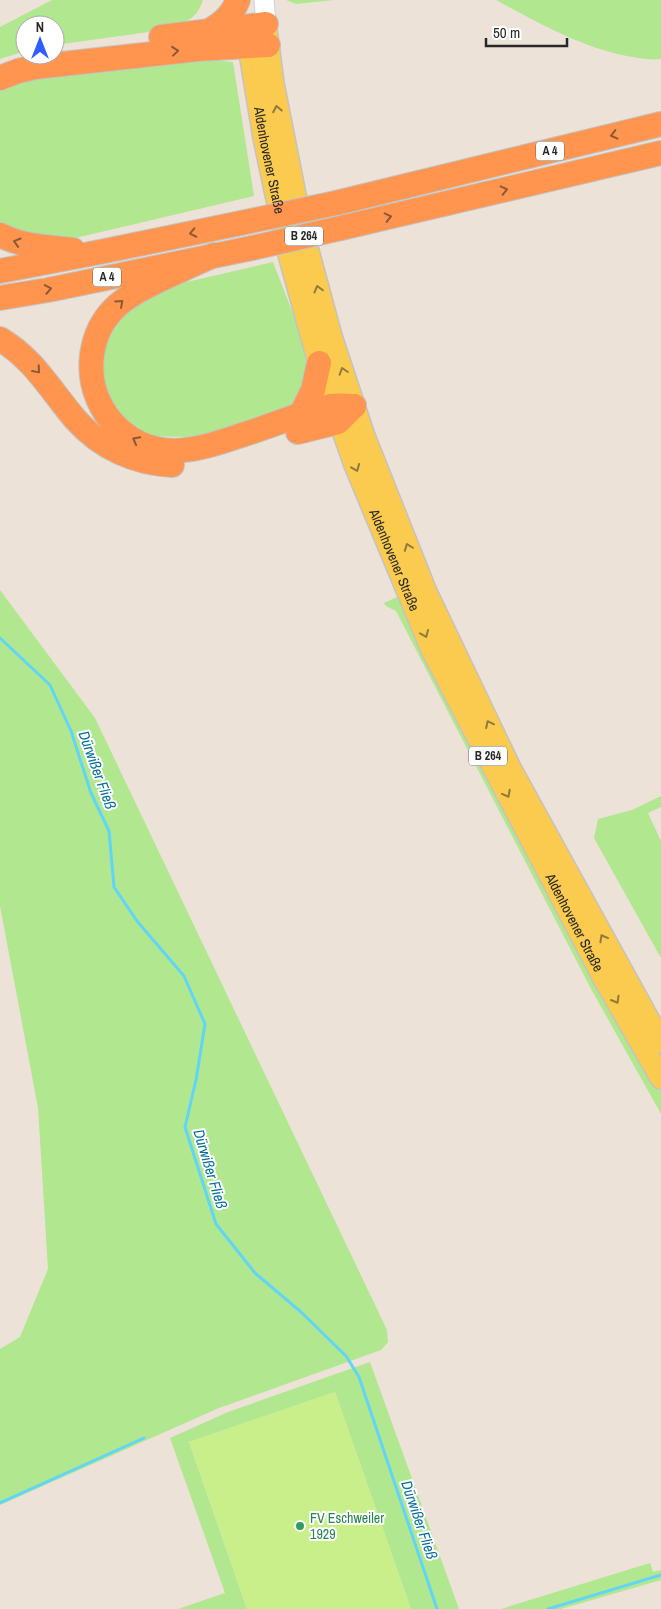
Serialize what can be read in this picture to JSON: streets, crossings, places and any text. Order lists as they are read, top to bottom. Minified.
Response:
{"streets":{"highway":["A 4"],"main road":["Aldenhovener Straße","B 264"]},"water":["Dürwißer Fließ"],"places":["FV Eschweiler 1929"],"scale_bar":"50 m","north":"top"}
